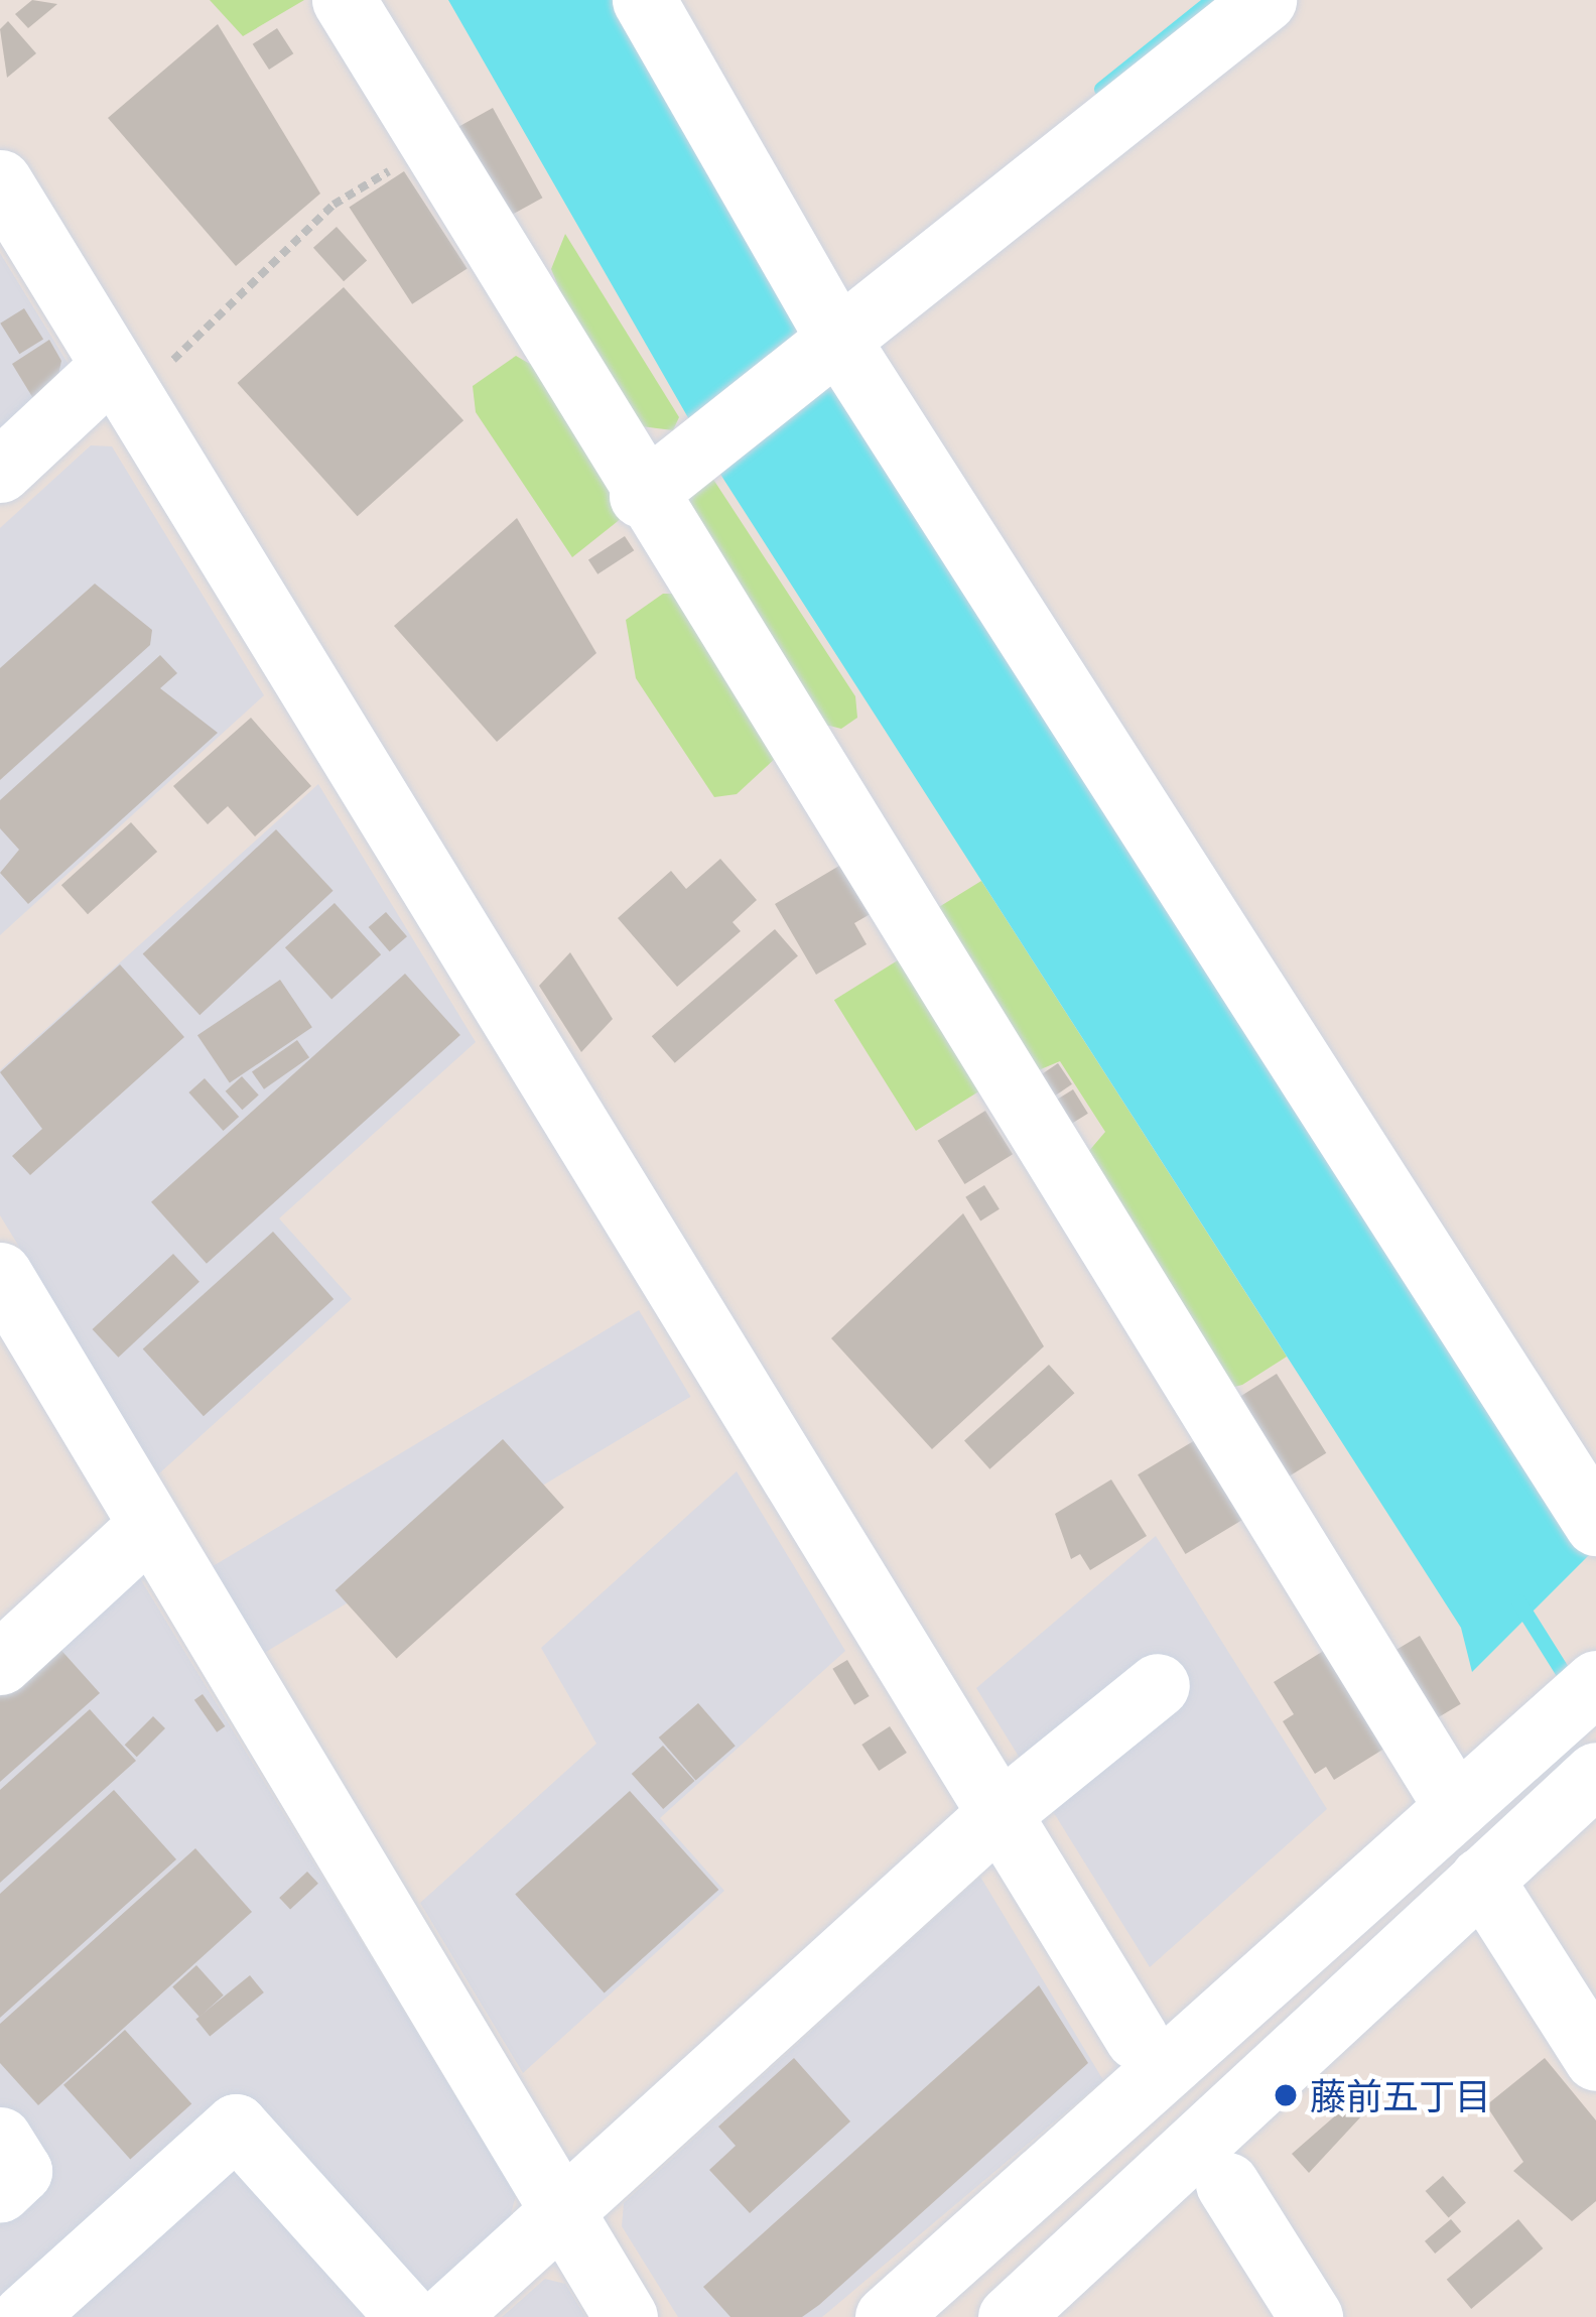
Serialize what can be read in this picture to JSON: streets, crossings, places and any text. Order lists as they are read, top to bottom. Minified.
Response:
{"places":["藤前五丁目"]}
